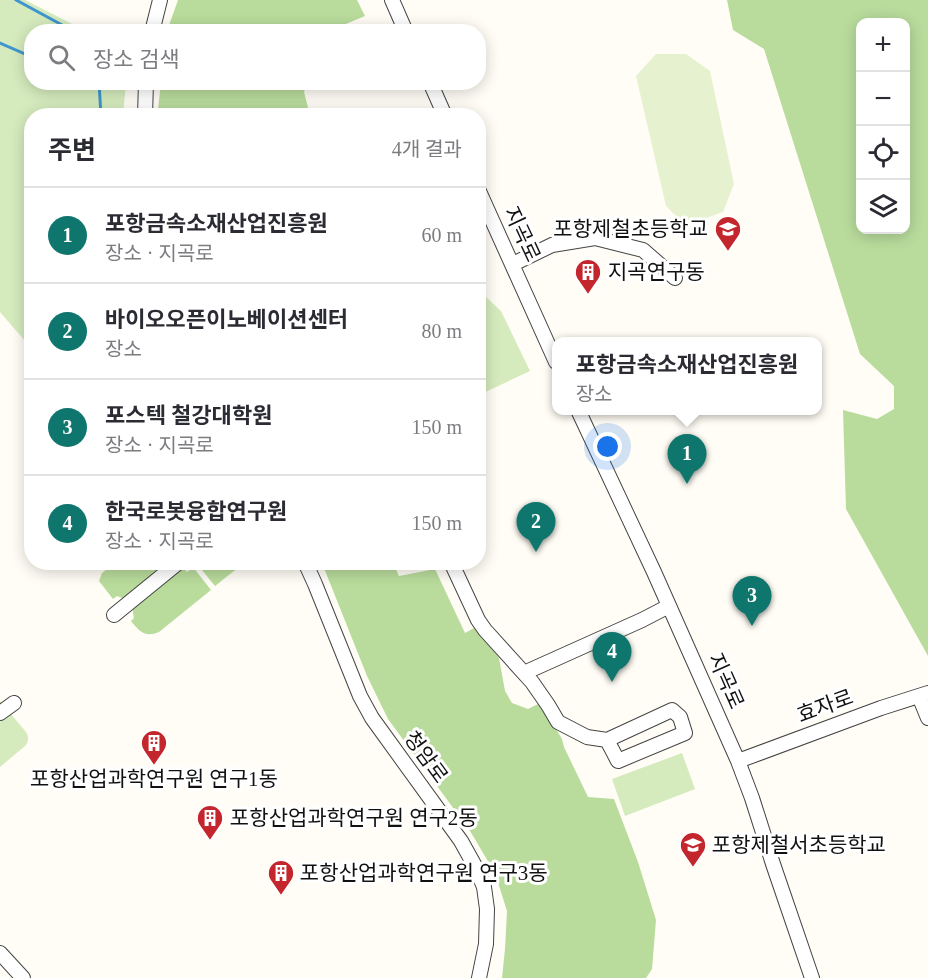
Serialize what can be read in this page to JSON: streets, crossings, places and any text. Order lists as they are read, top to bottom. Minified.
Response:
{"streets":{"street":["지곡로","효자로","청암로"]},"crossings":[["지곡로","효자로"]],"places":{"school or university":["포항제철초등학교","포항제철서초등학교"],"building":["지곡연구동","포항산업과학연구원 연구1동","포항산업과학연구원 연구2동","포항산업과학연구원 연구3동"]},"page":{"map_buttons":["+","−"],"search":"장소 검색","heading":["주변","4개 결과"],"list":[{"mark":"1","name":"포항금속소재산업진흥원","note":"장소 · 지곡로","value":"60 m"},{"mark":"2","name":"바이오오픈이노베이션센터","note":"장소","value":"80 m"},{"mark":"3","name":"포스텍 철강대학원","note":"장소 · 지곡로","value":"150 m"},{"mark":"4","name":"한국로봇융합연구원","note":"장소 · 지곡로","value":"150 m"}],"popup":["포항금속소재산업진흥원","장소"],"pins":["1","2","3","4"]}}
